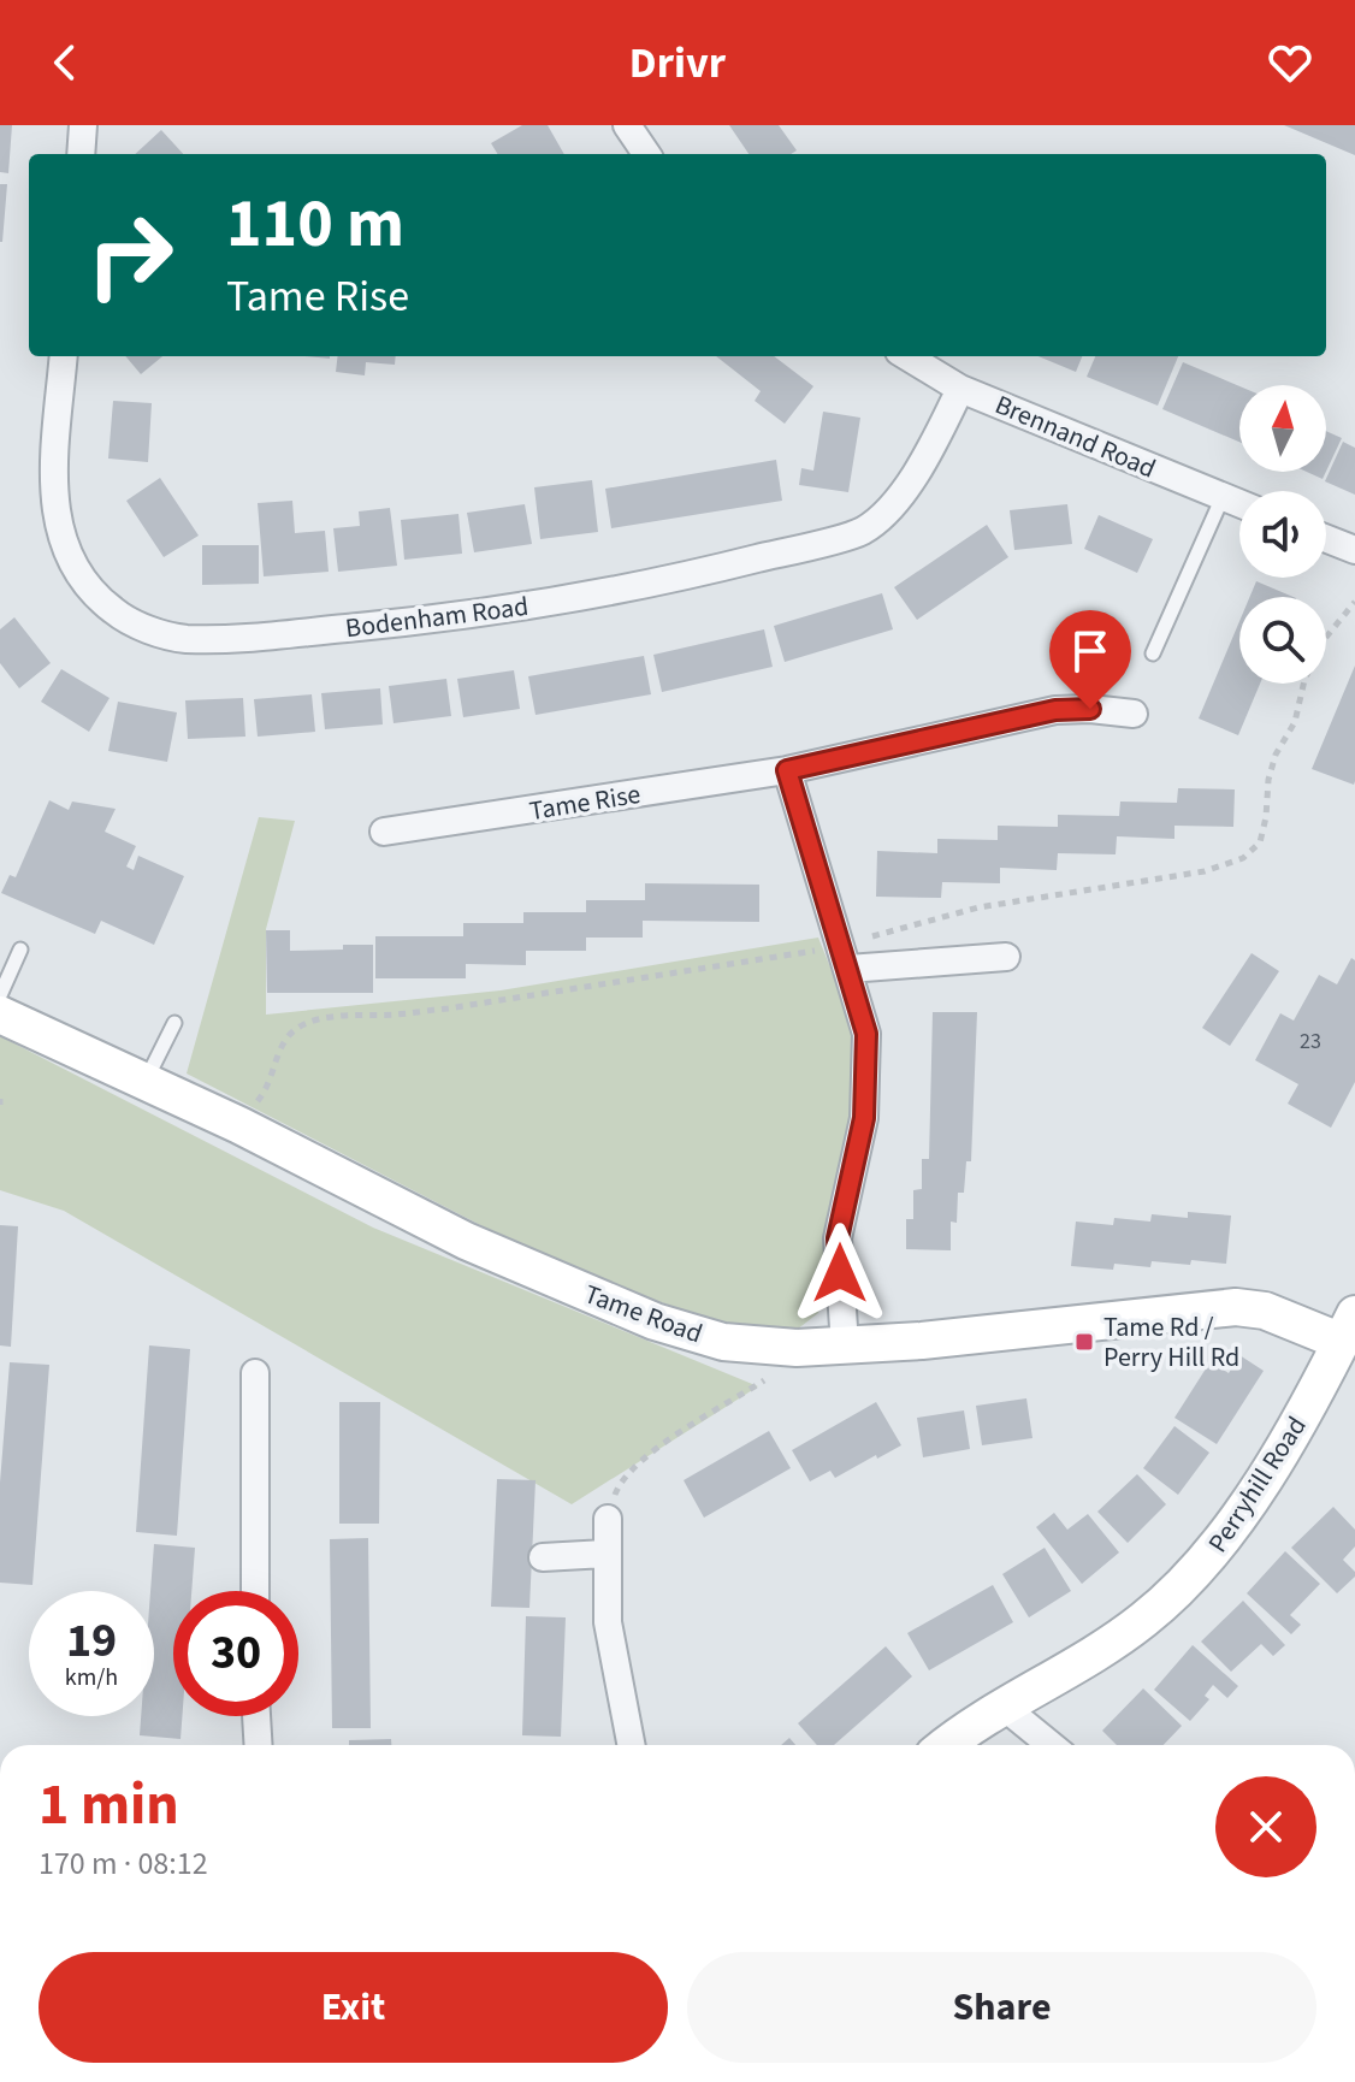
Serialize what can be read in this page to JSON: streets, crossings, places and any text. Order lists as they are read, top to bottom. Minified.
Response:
{"streets":{"street":["Brennand Road","Bodenham Road","Tame Rise","Tame Road","Perryhill Road"]},"crossings":[["Brennand Road","Bodenham Road"],["Tame Road","Perryhill Road"]],"places":{"transit":["Tame Rd / Perry Hill Rd"]},"house_numbers":["23"],"north":"top","page":{"header":"Drivr","turn":["110 m","Tame Rise"],"speed":"19 km/h","limit":"30","heading":["1 min","170 m · 08:12"],"buttons":["Exit","Share"]}}
